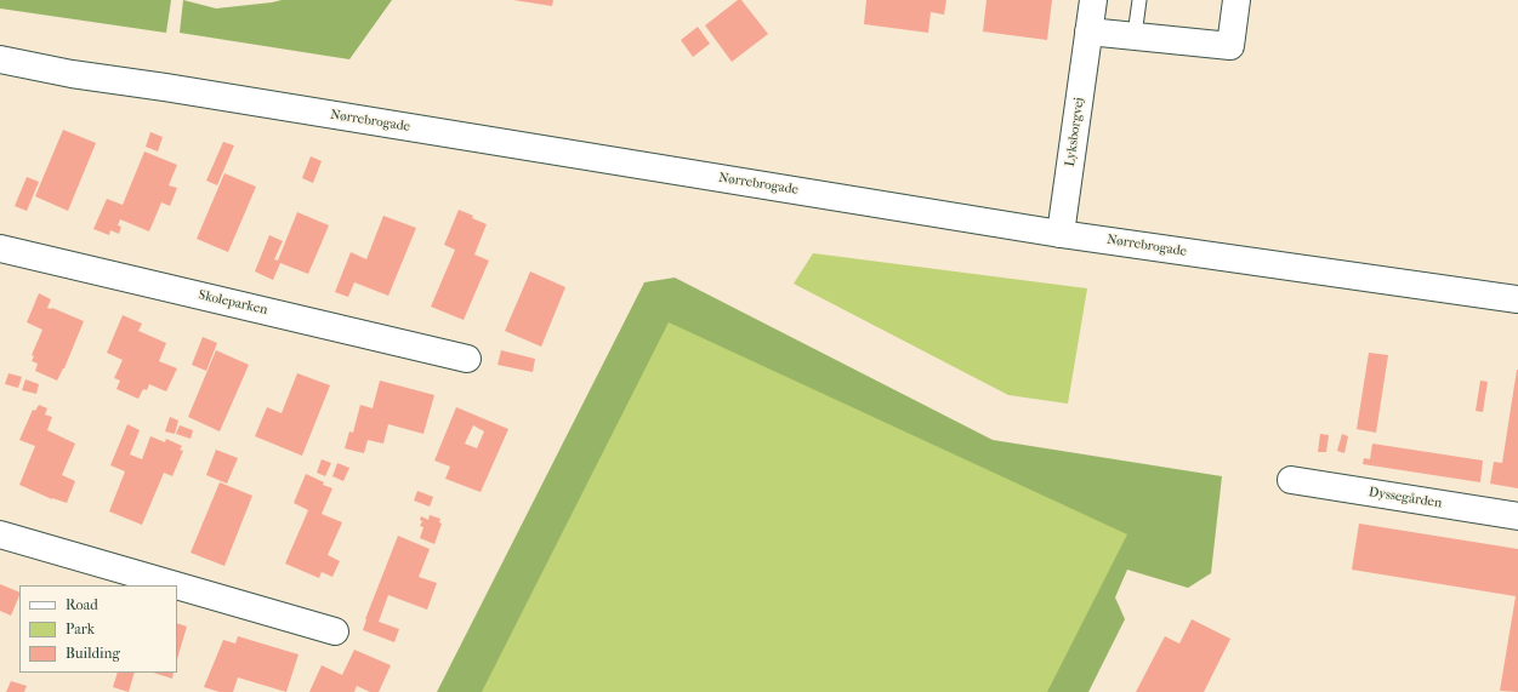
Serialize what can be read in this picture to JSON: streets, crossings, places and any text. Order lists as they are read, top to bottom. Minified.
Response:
{"streets":{"street":["Nørrebrogade","Lyksborgvej","Skoleparken","Dyssegården"]},"crossings":[["Nørrebrogade","Lyksborgvej"]],"legend":["Road","Park","Building"]}
